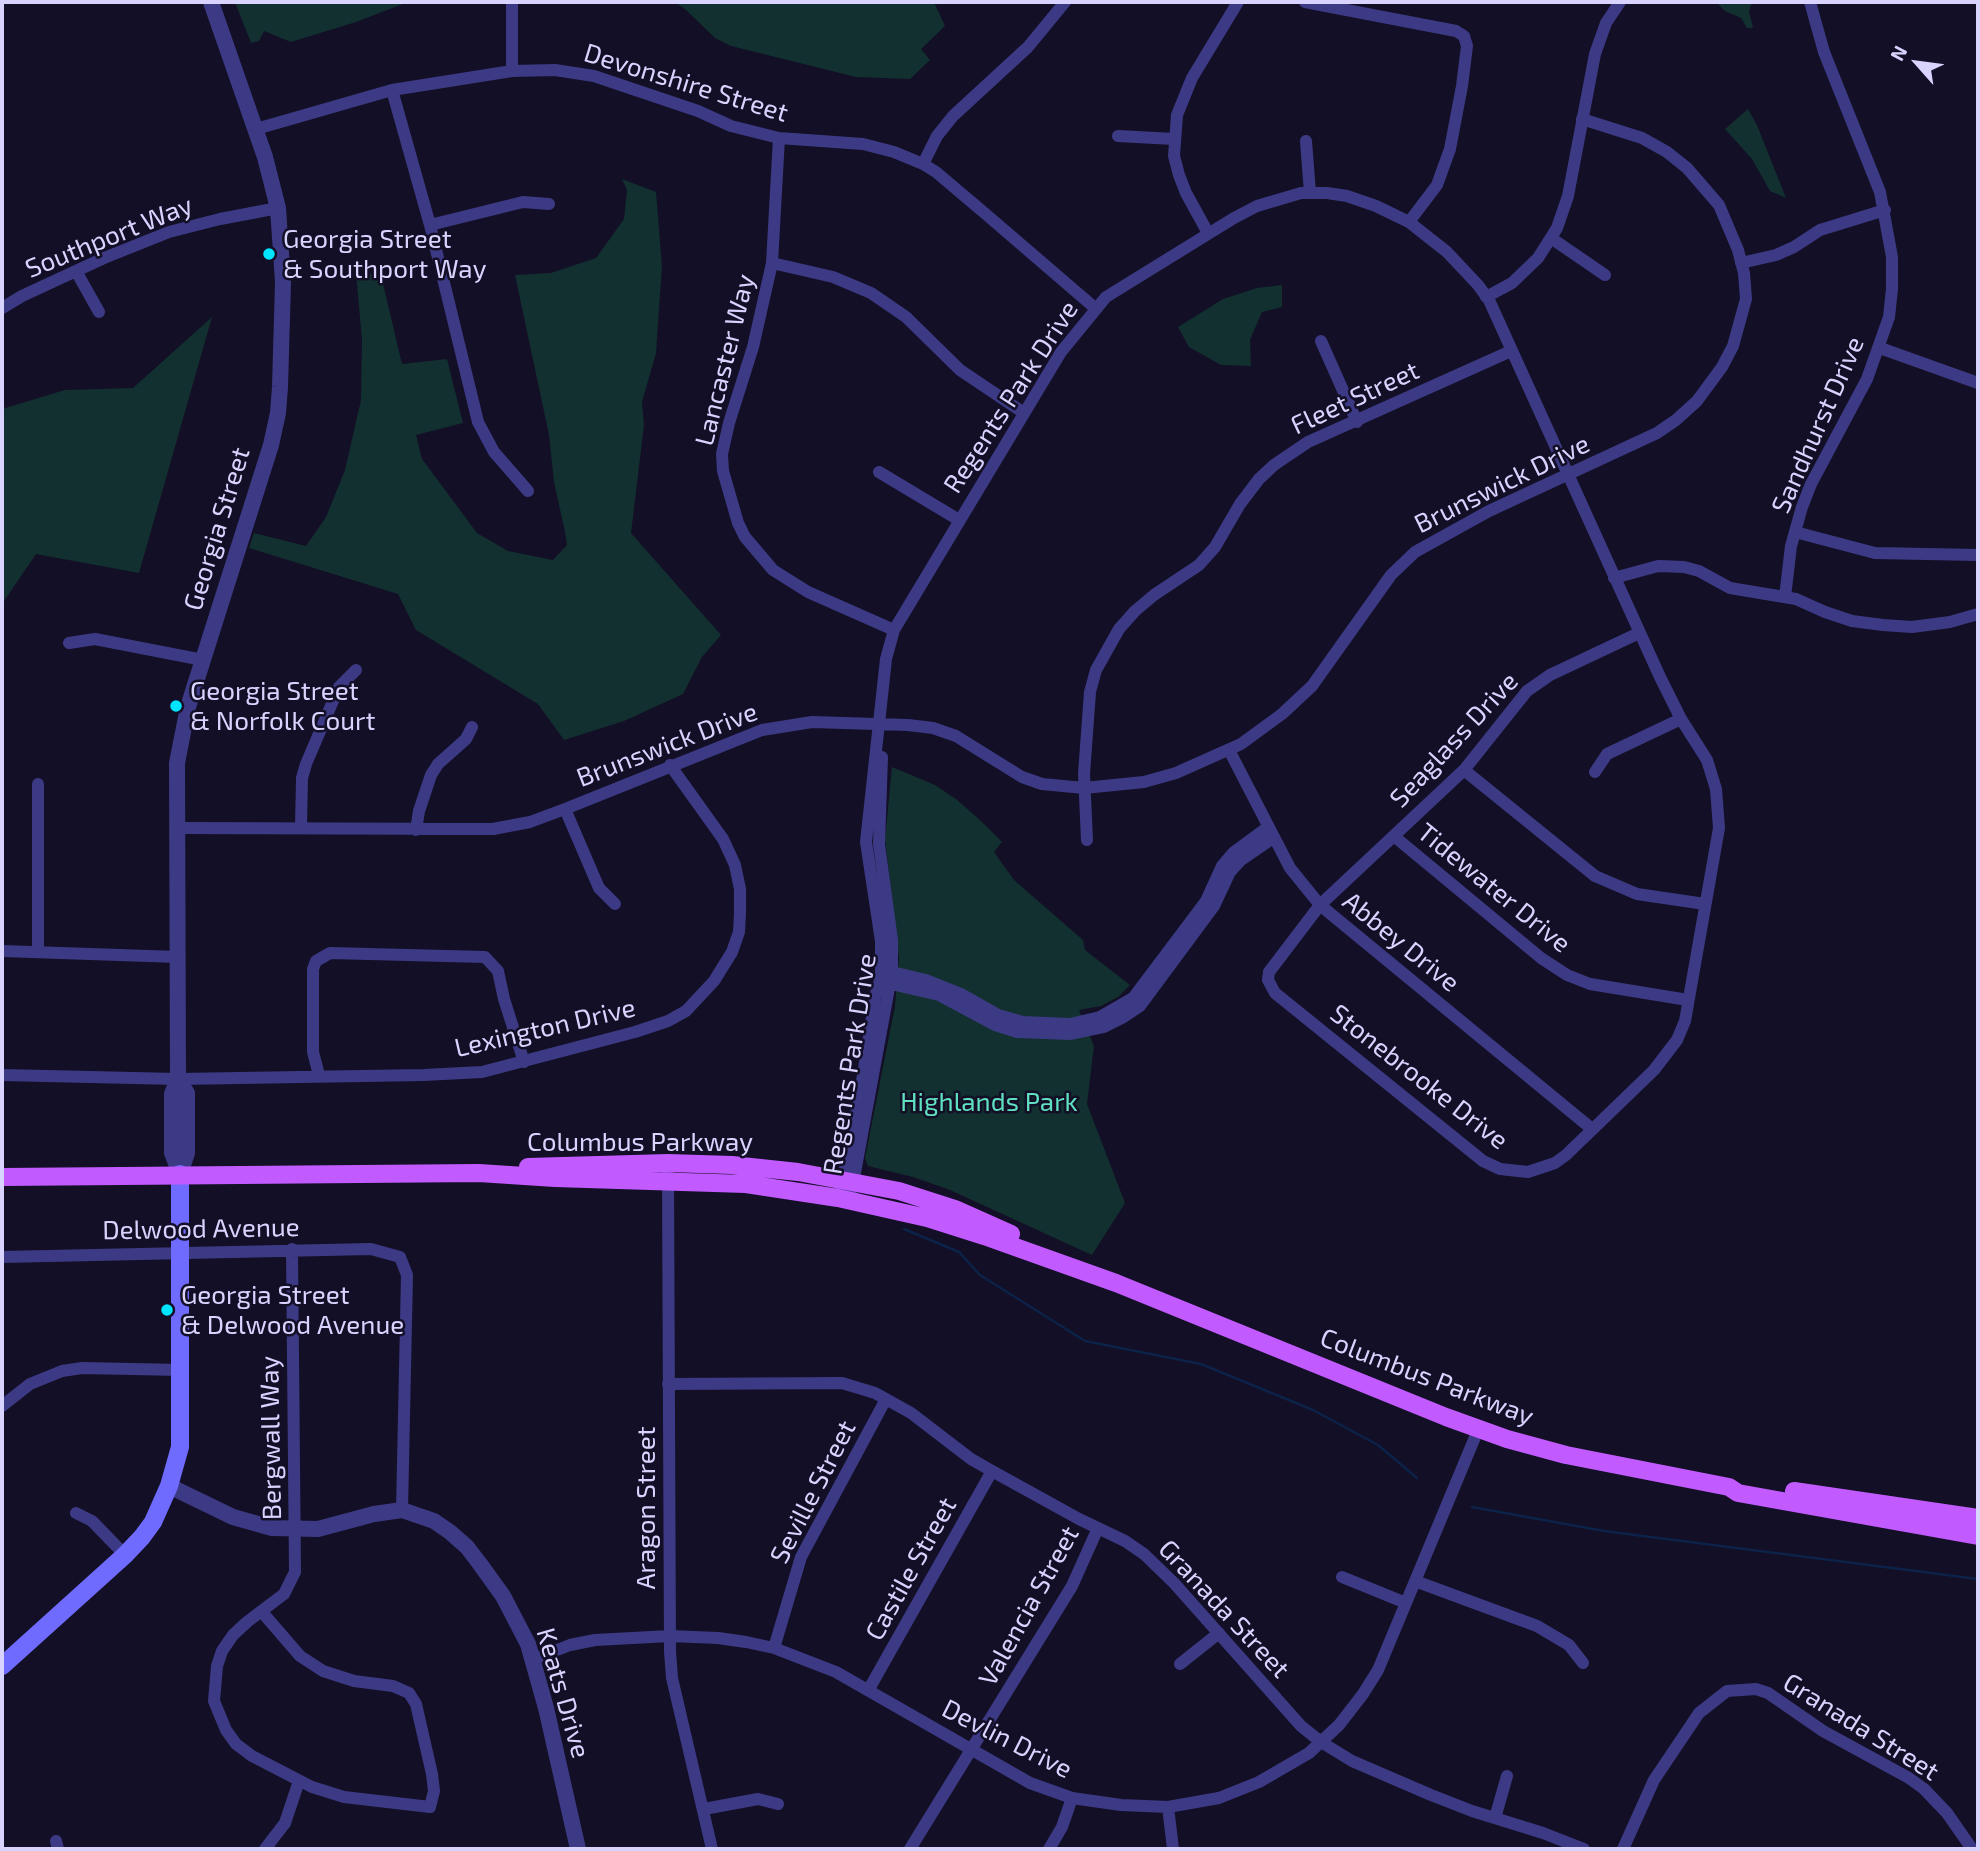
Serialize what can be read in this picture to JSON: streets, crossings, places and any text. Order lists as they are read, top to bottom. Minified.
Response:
{"streets":{"main road":["Georgia Street","Columbus Parkway"],"street":["Devonshire Street","Southport Way","Lancaster Way","Regents Park Drive","Fleet Street","Sandhurst Drive","Brunswick Drive","Seaglass Drive","Tidewater Drive","Abbey Drive","Lexington Drive","Stonebrooke Drive","Delwood Avenue","Bergwall Way","Seville Street","Aragon Street","Castile Street","Valencia Street","Granada Street","Keats Drive","Devlin Drive"]},"crossings":[["Devonshire Street","Lancaster Way"],["Devonshire Street","Regents Park Drive"],["Devonshire Street","Georgia Street"],["Southport Way","Georgia Street"],["Lancaster Way","Regents Park Drive"],["Regents Park Drive","Fleet Street"],["Regents Park Drive","Brunswick Drive"],["Regents Park Drive","Stonebrooke Drive"],["Regents Park Drive","Columbus Parkway"],["Fleet Street","Brunswick Drive"],["Brunswick Drive","Georgia Street"],["Brunswick Drive","Abbey Drive"],["Brunswick Drive","Lexington Drive"],["Georgia Street","Lexington Drive"],["Georgia Street","Columbus Parkway"],["Georgia Street","Delwood Avenue"],["Georgia Street","Keats Drive"],["Seaglass Drive","Tidewater Drive"],["Seaglass Drive","Abbey Drive"],["Seaglass Drive","Stonebrooke Drive"],["Tidewater Drive","Stonebrooke Drive"],["Abbey Drive","Stonebrooke Drive"],["Columbus Parkway","Aragon Street"],["Columbus Parkway","Devlin Drive"],["Delwood Avenue","Bergwall Way"],["Delwood Avenue","Keats Drive"],["Bergwall Way","Keats Drive"],["Seville Street","Granada Street"],["Seville Street","Devlin Drive"],["Aragon Street","Granada Street"],["Aragon Street","Devlin Drive"],["Castile Street","Granada Street"],["Castile Street","Devlin Drive"],["Valencia Street","Granada Street"],["Valencia Street","Devlin Drive"],["Granada Street","Devlin Drive"],["Keats Drive","Devlin Drive"]],"parks":["Highlands Park"],"places":["Georgia Street & Southport Way","Georgia Street & Norfolk Court","Georgia Street & Delwood Avenue"],"north":"top left"}
